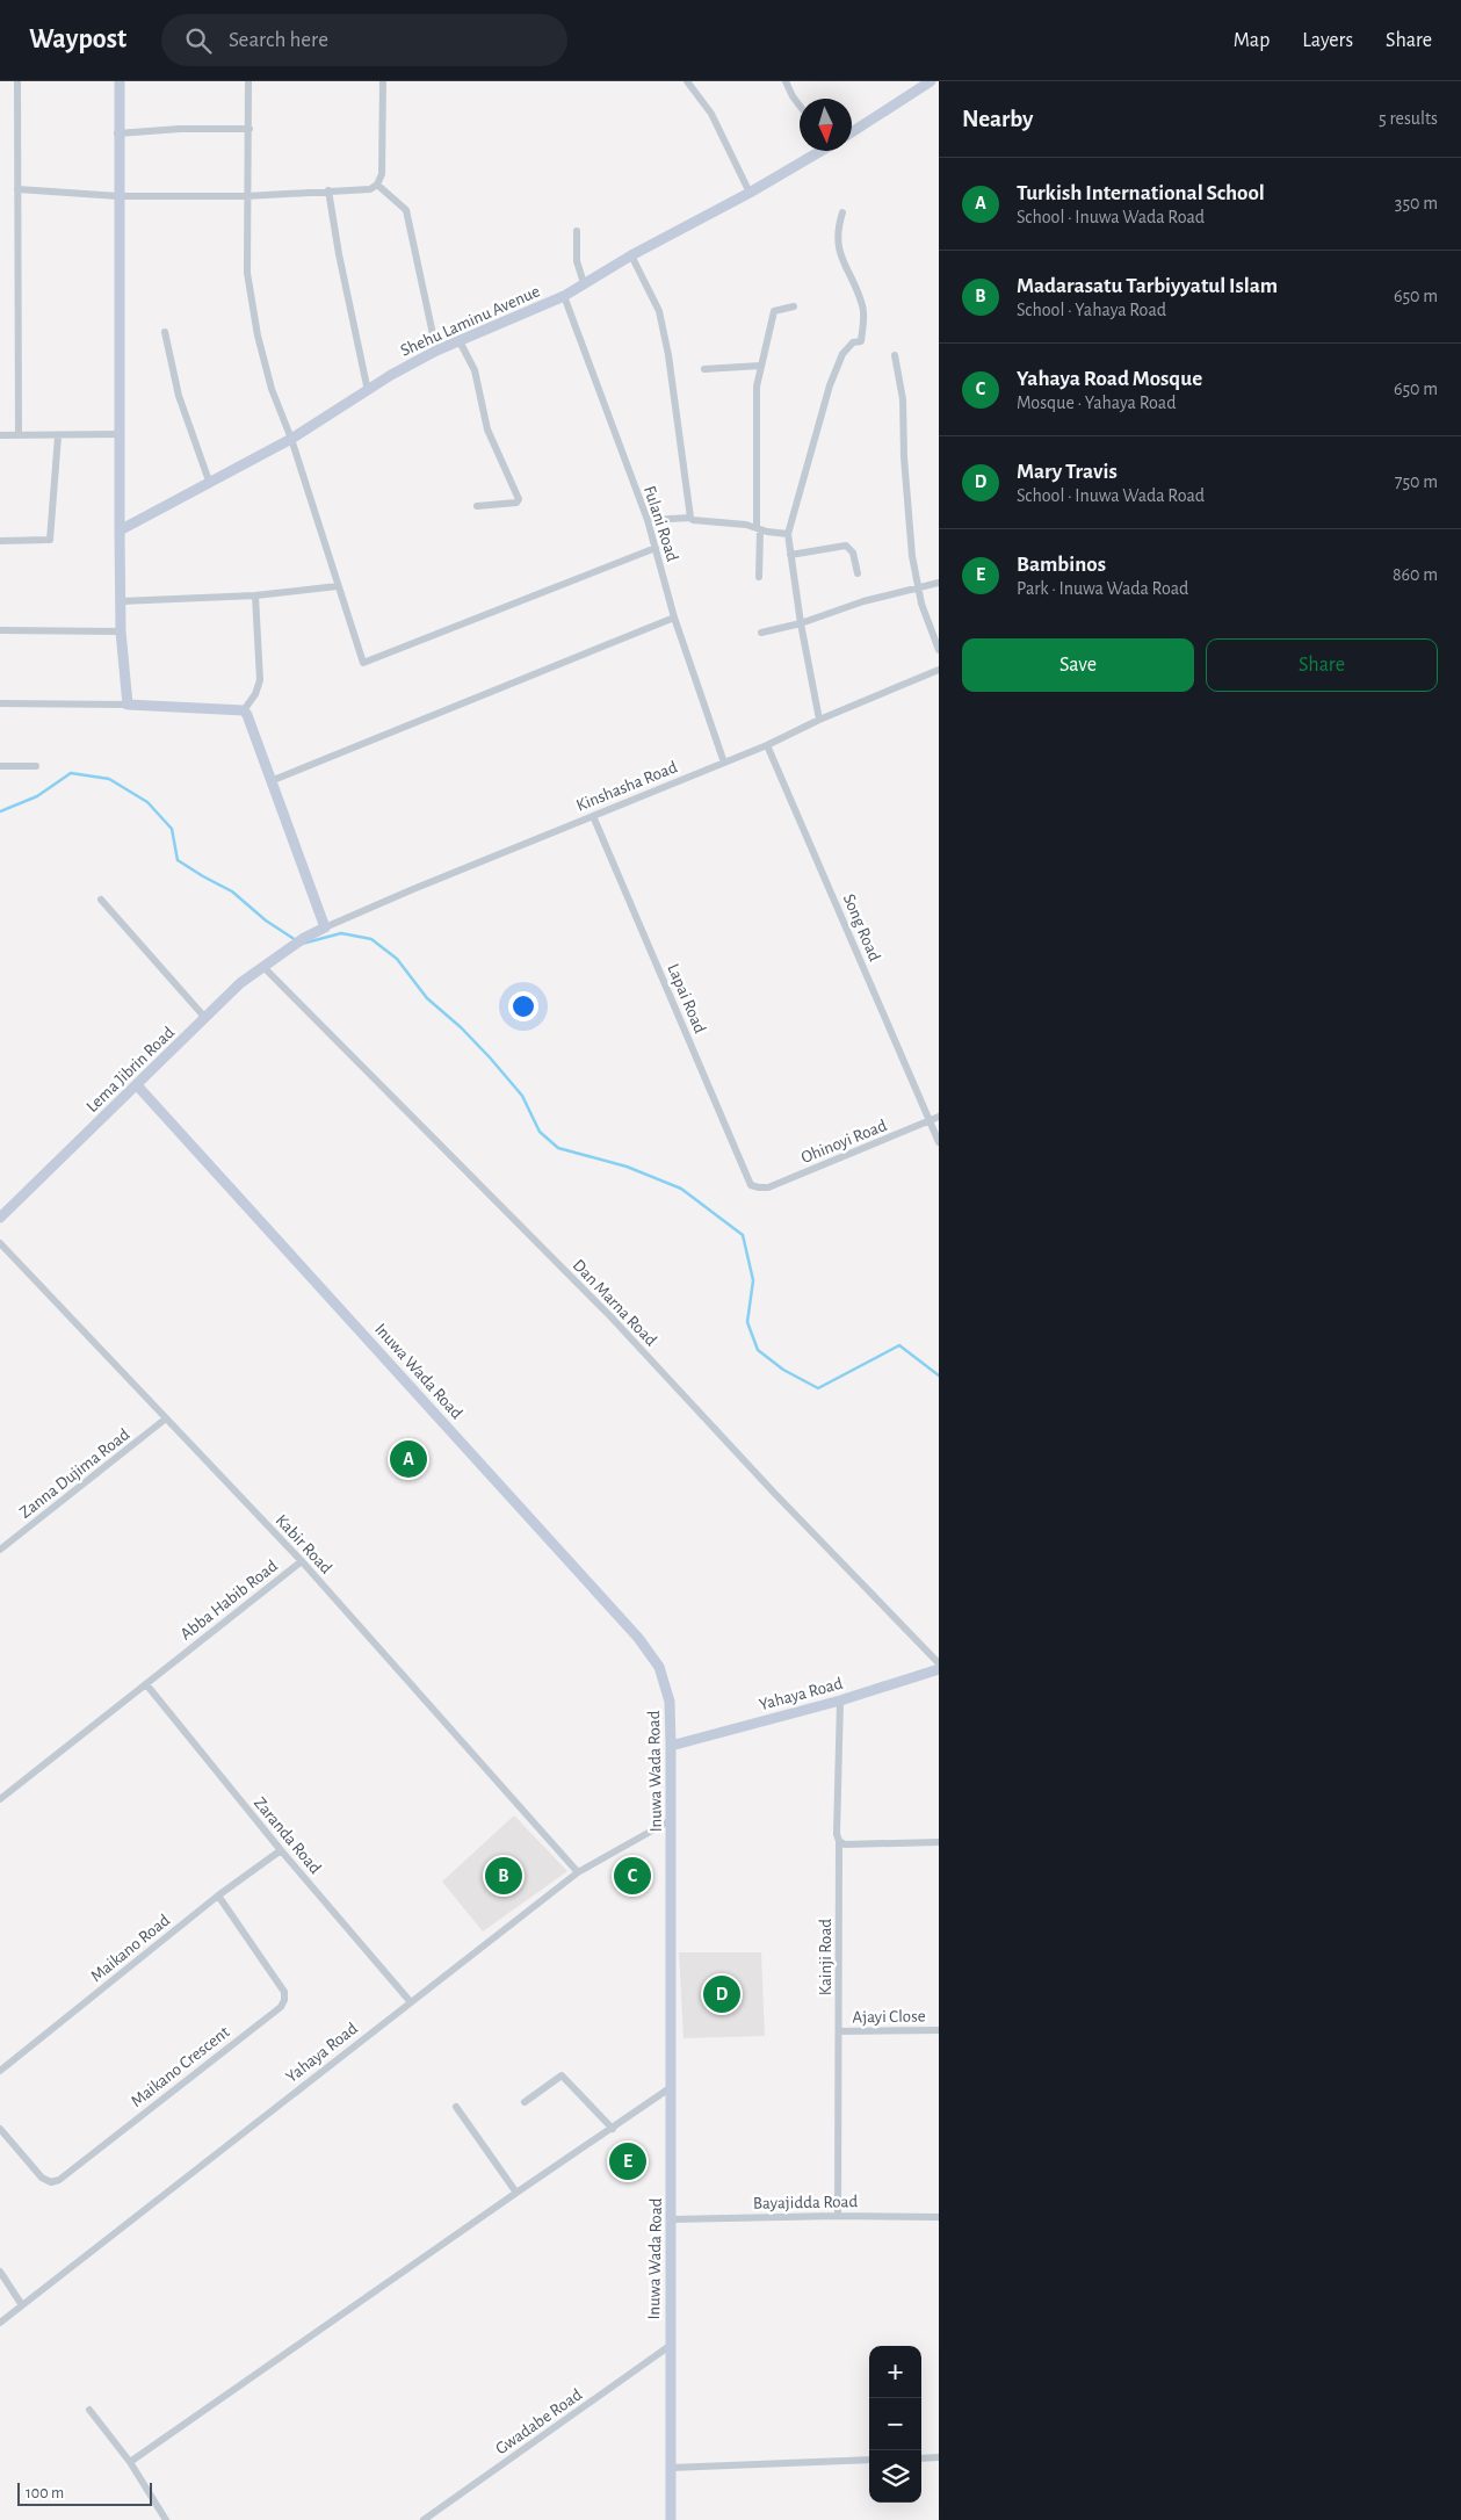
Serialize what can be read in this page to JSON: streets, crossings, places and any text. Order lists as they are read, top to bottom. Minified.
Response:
{"streets":{"street":["Shehu Laminu Avenue","Fulani Road","Kinshasha Road","Song Road","Lapai Road","Lema Jibrin Road","Ohinoyi Road","Dan Marna Road","Inuwa Wada Road","Zanna Dujima Road","Kabir Road","Abba Habib Road","Yahaya Road","Zaranda Road","Maikano Road","Kainji Road","Ajayi Close","Maikano Crescent","Bayajidda Road","Gwadabe Road"]},"crossings":[["Shehu Laminu Avenue","Fulani Road"],["Fulani Road","Kinshasha Road"],["Kinshasha Road","Song Road"],["Kinshasha Road","Lapai Road"],["Kinshasha Road","Lema Jibrin Road"],["Song Road","Ohinoyi Road"],["Lapai Road","Ohinoyi Road"],["Lema Jibrin Road","Dan Marna Road"],["Lema Jibrin Road","Inuwa Wada Road"],["Inuwa Wada Road","Yahaya Road"],["Inuwa Wada Road","Bayajidda Road"],["Inuwa Wada Road","Gwadabe Road"],["Zanna Dujima Road","Kabir Road"],["Kabir Road","Abba Habib Road"],["Kabir Road","Yahaya Road"],["Abba Habib Road","Zaranda Road"],["Yahaya Road","Zaranda Road"],["Yahaya Road","Kainji Road"],["Zaranda Road","Maikano Road"],["Maikano Road","Maikano Crescent"],["Kainji Road","Ajayi Close"],["Kainji Road","Bayajidda Road"]],"scale_bar":"100 m","north":"bottom","page":{"header":"Waypost","search":"Search here","nav":["Map","Layers","Share"],"heading":["Nearby","5 results"],"list":[{"mark":"A","name":"Turkish International School","note":"School · Inuwa Wada Road","value":"350 m"},{"mark":"B","name":"Madarasatu Tarbiyyatul Islam","note":"School · Yahaya Road","value":"650 m"},{"mark":"C","name":"Yahaya Road Mosque","note":"Mosque · Yahaya Road","value":"650 m"},{"mark":"D","name":"Mary Travis","note":"School · Inuwa Wada Road","value":"750 m"},{"mark":"E","name":"Bambinos","note":"Park · Inuwa Wada Road","value":"860 m"}],"buttons":["Save","Share"],"pins":["A","B","C","D","E"],"map_buttons":["+","−"],"scale":"100 m"}}
